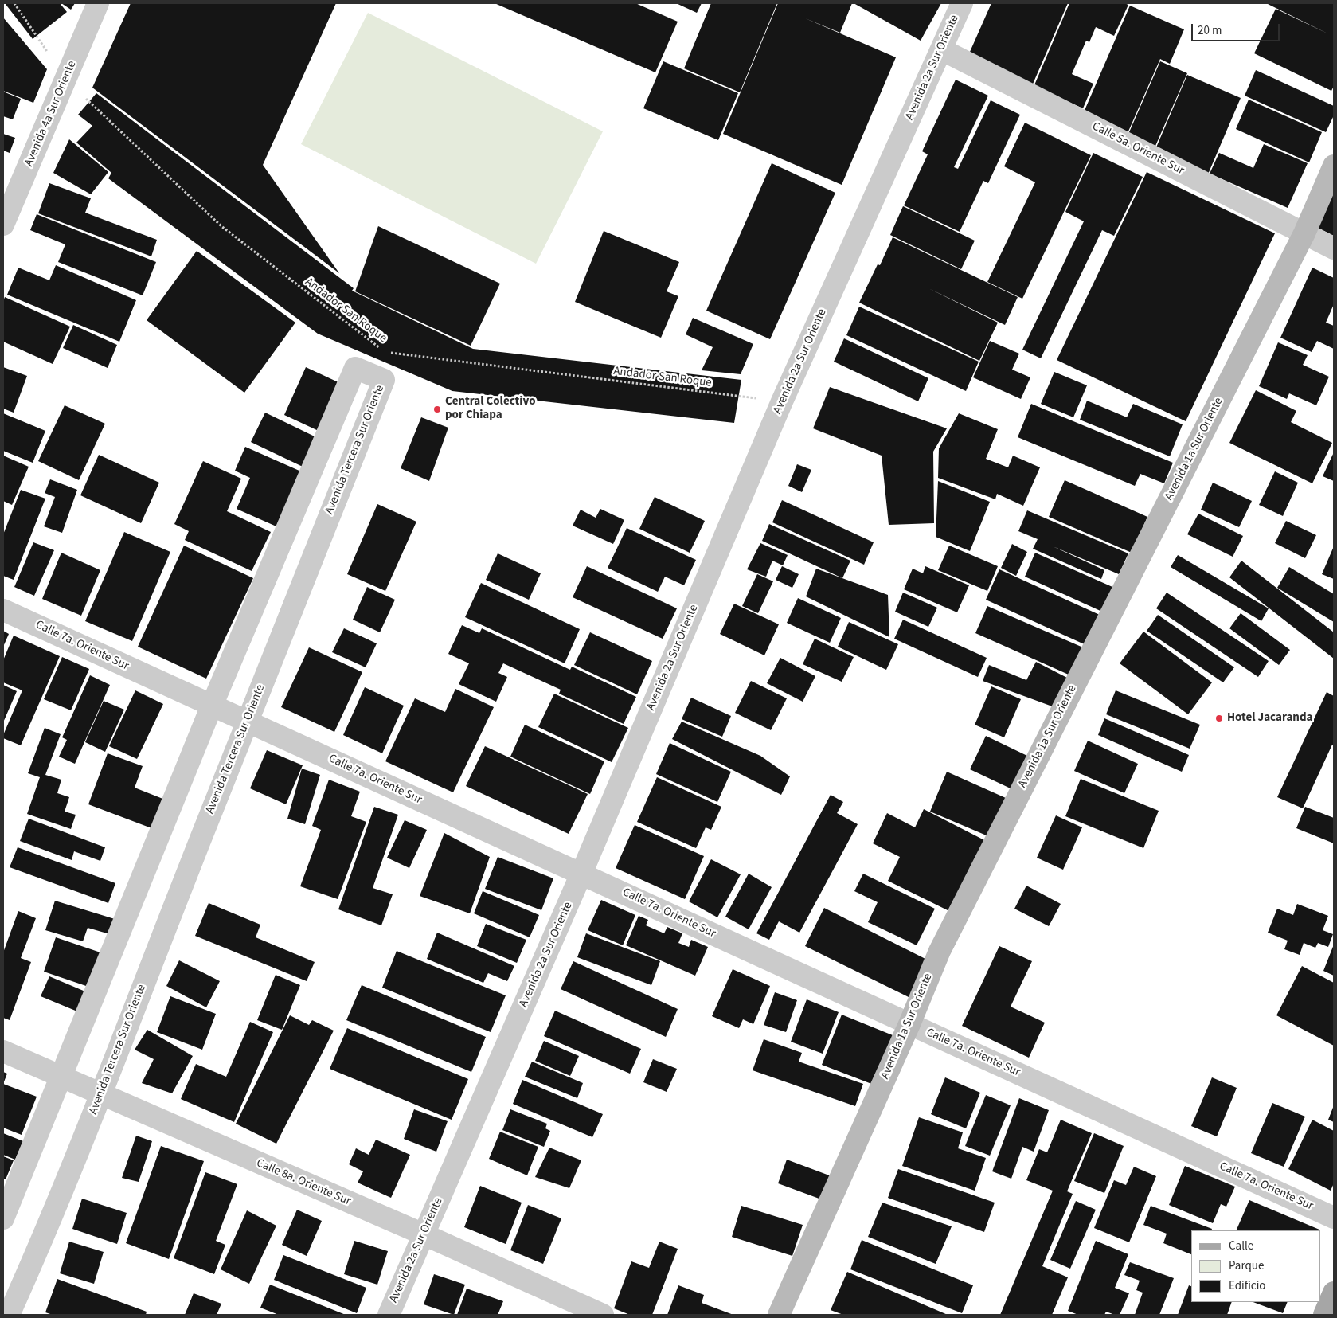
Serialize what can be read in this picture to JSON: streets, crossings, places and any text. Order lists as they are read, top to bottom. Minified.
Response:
{"streets":{"street":["Avenida 2a Sur Oriente","Avenida 4a Sur Oriente","Calle 5a. Oriente Sur","Avenida 1a Sur Oriente","Avenida Tercera Sur Oriente","Calle 7a. Oriente Sur","Calle 8a. Oriente Sur"],"path":["Andador San Roque"]},"crossings":[["Avenida 2a Sur Oriente","Calle 5a. Oriente Sur"],["Avenida 2a Sur Oriente","Andador San Roque"],["Avenida 2a Sur Oriente","Calle 7a. Oriente Sur"],["Avenida 2a Sur Oriente","Calle 8a. Oriente Sur"],["Avenida 4a Sur Oriente","Andador San Roque"],["Calle 5a. Oriente Sur","Avenida 1a Sur Oriente"],["Avenida 1a Sur Oriente","Calle 7a. Oriente Sur"],["Avenida Tercera Sur Oriente","Calle 7a. Oriente Sur"],["Avenida Tercera Sur Oriente","Calle 8a. Oriente Sur"]],"places":["Central Colectivo por Chiapa","Hotel Jacaranda"],"legend":["Calle","Parque","Edificio"],"scale_bar":"20 m"}
